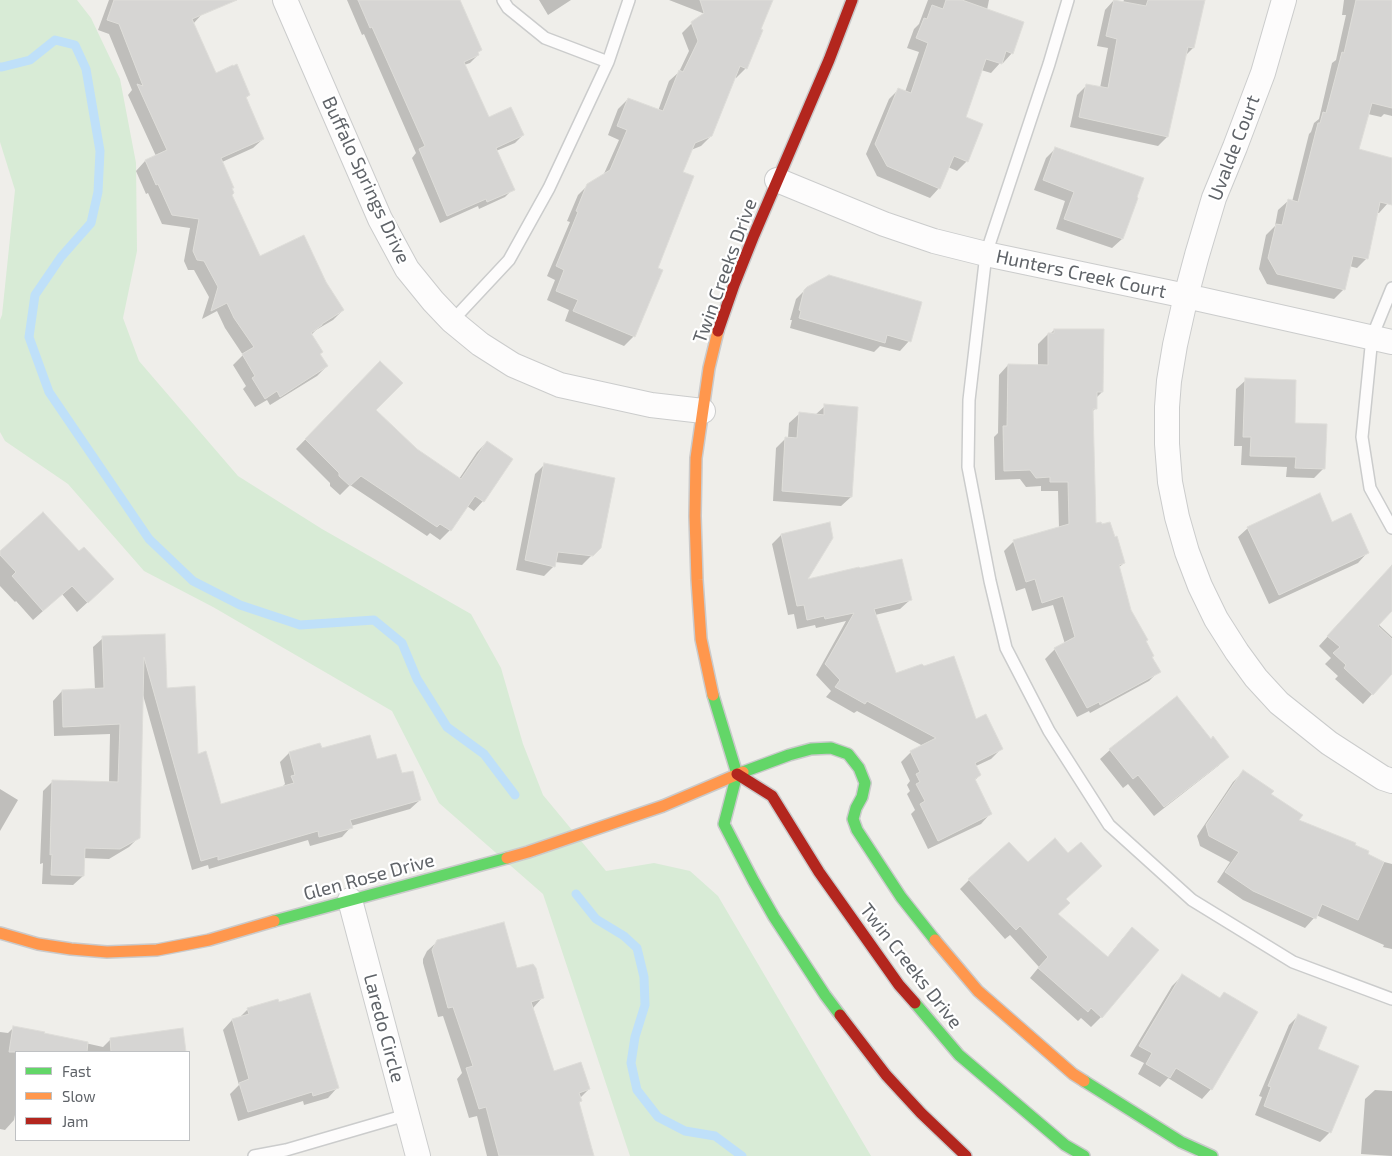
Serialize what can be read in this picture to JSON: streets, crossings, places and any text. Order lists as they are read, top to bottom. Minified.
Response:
{"streets":{"street":["Uvalde Court","Buffalo Springs Drive","Twin Creeks Drive","Hunters Creek Court","Glen Rose Drive","Laredo Circle"]},"crossings":[["Uvalde Court","Hunters Creek Court"],["Buffalo Springs Drive","Twin Creeks Drive"],["Twin Creeks Drive","Hunters Creek Court"],["Twin Creeks Drive","Glen Rose Drive"],["Glen Rose Drive","Laredo Circle"]],"legend":["Fast","Slow","Jam"]}
